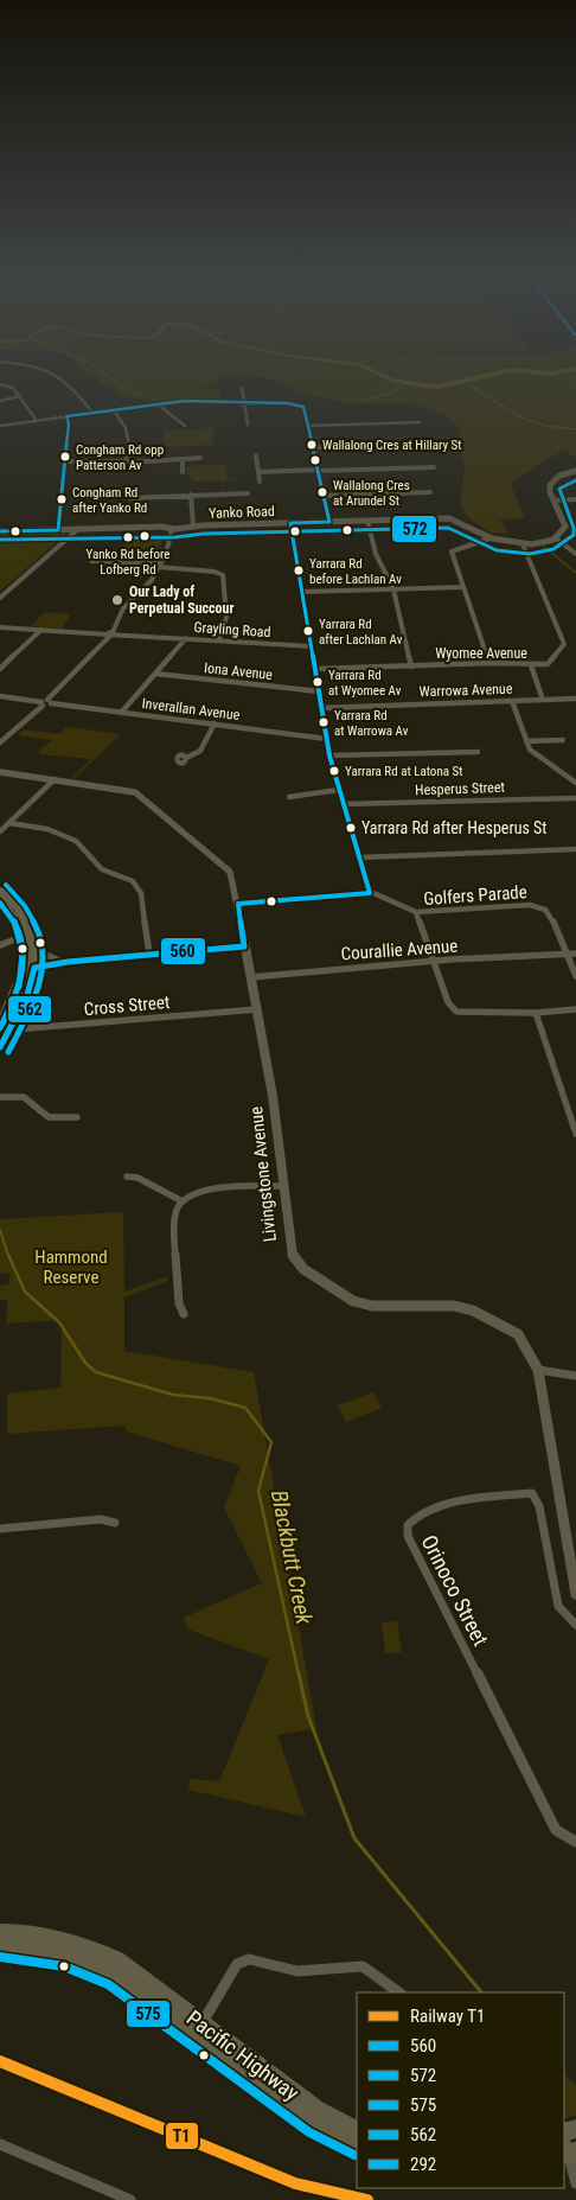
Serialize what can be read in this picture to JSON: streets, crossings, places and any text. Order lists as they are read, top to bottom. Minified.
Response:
{"streets":{"highway":["Pacific Highway"],"street":["Yanko Road","Grayling Road","Wyomee Avenue","Iona Avenue","Warrowa Avenue","Inverallan Avenue","Hesperus Street","Golfers Parade","Courallie Avenue","Cross Street","Livingstone Avenue","Orinoco Street"]},"crossings":[["Golfers Parade","Courallie Avenue"],["Courallie Avenue","Livingstone Avenue"],["Cross Street","Livingstone Avenue"]],"water":["Blackbutt Creek"],"parks":["Hammond Reserve"],"places":["Wallalong Cres at Hillary St","Congham Rd opp Patterson Av","Wallalong Cres at Arundel St","Congham Rd after Yanko Rd","Yanko Rd before Lofberg Rd","Yarrara Rd before Lachlan Av","Our Lady of Perpetual Succour","Yarrara Rd after Lachlan Av","Yarrara Rd at Wyomee Av","Yarrara Rd at Warrowa Av","Yarrara Rd at Latona St","Yarrara Rd after Hesperus St"],"lines":["transit line 560","transit line 572","transit line 562","transit line 575","rail line T1"],"legend":["Railway T1","560","572","575","562","292"]}
